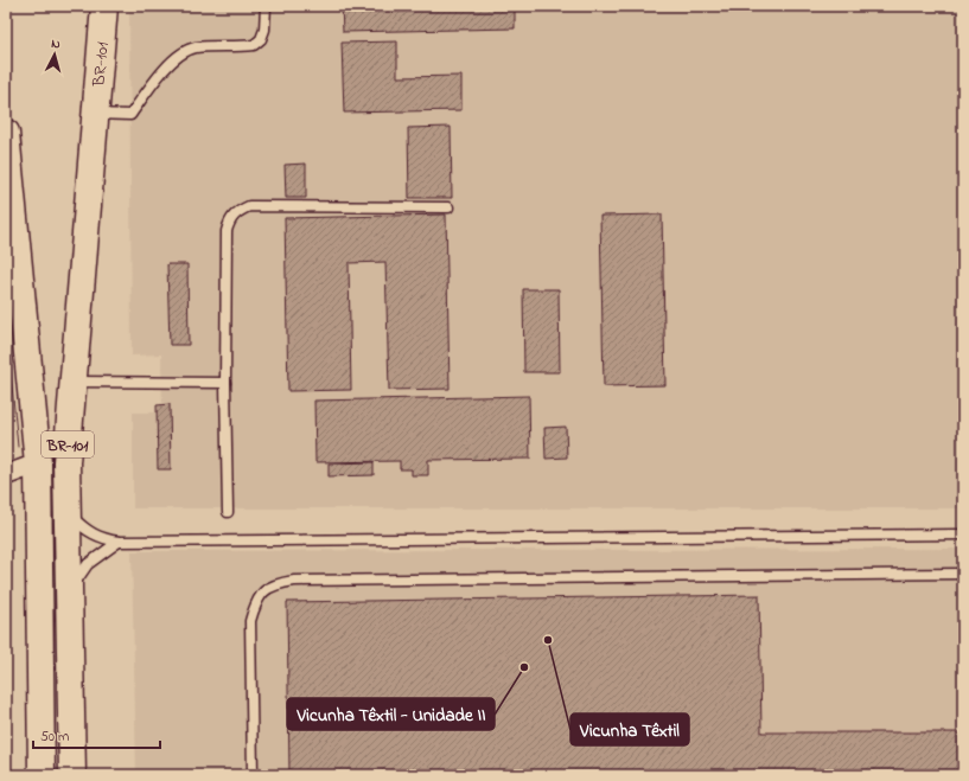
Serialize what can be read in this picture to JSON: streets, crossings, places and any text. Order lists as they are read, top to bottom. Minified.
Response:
{"streets":{"main road":["BR-101"]},"places":["Vicunha Têxtil","Vicunha Têxtil - Unidade II"],"scale_bar":"50 m","north":"top"}
